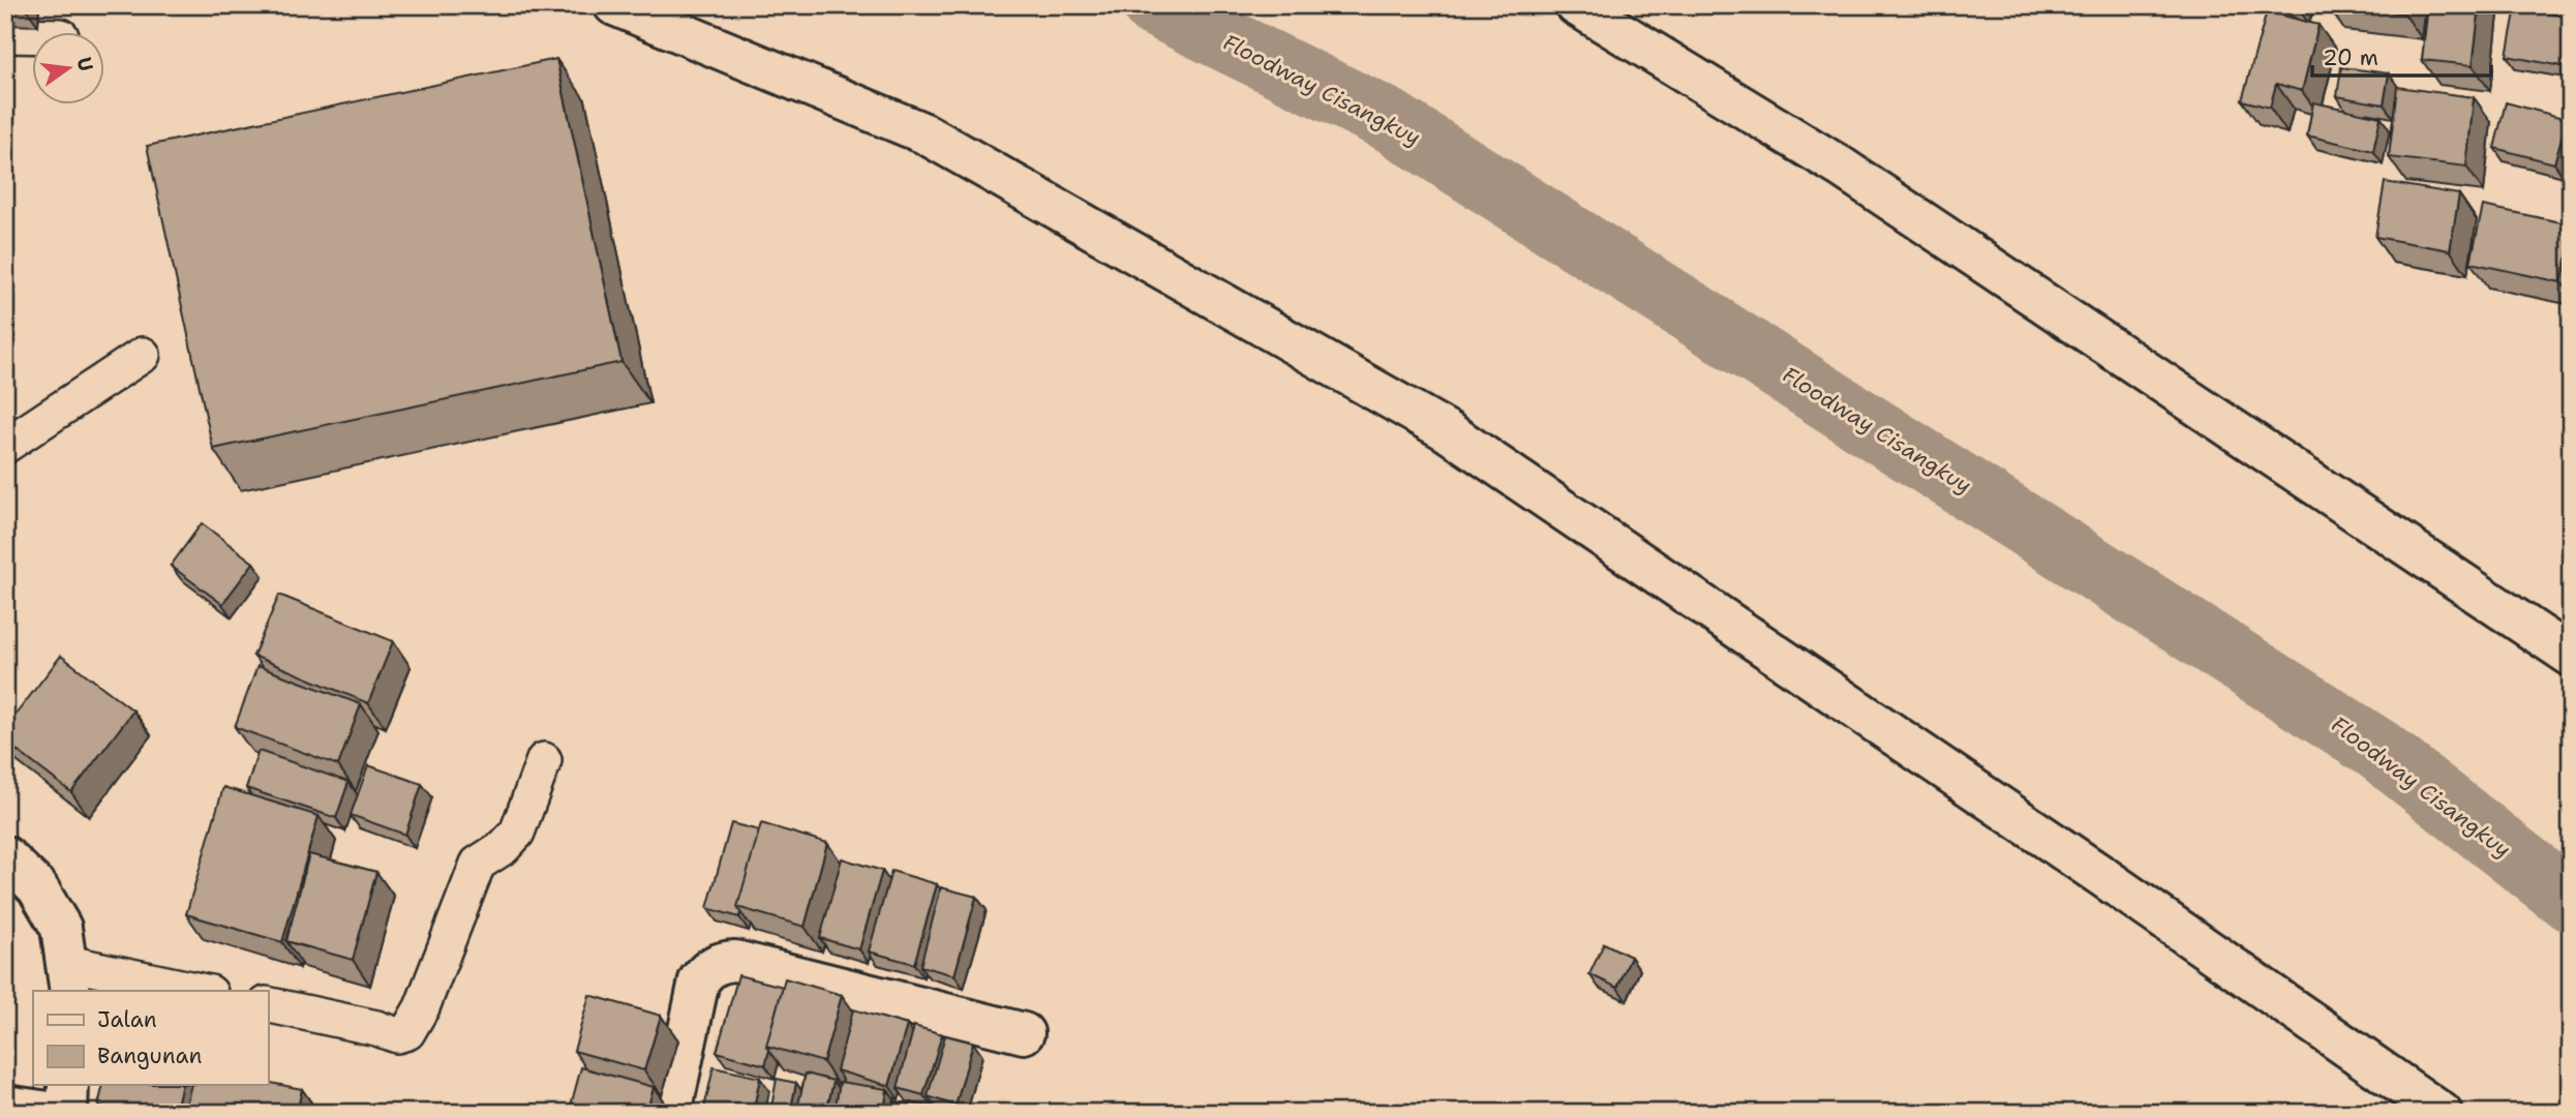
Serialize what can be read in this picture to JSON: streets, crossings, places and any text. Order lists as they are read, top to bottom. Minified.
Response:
{"water":["Floodway Cisangkuy"],"legend":["Jalan","Bangunan"],"scale_bar":"20 m","north":"right"}
